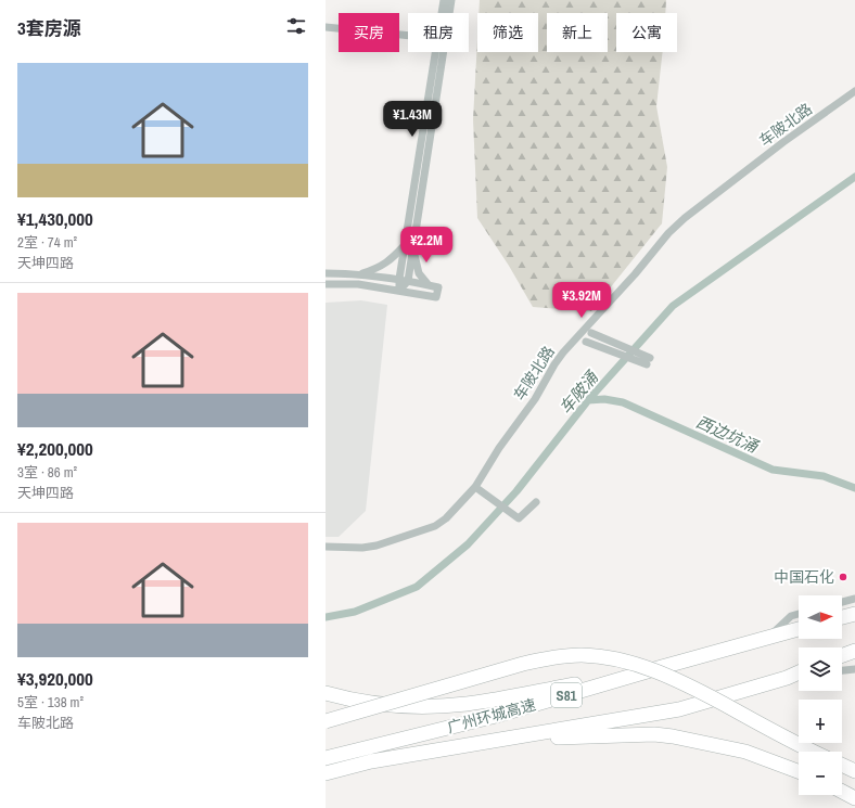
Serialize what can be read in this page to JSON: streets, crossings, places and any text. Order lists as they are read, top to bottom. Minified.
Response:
{"streets":{"highway":["S81","广州环城高速"],"street":["车陂北路"]},"water":["车陂涌","西边坑涌"],"places":["中国石化"],"north":"right","page":{"heading":"3套房源","chip":["买房","租房","筛选","新上","公寓"],"list":[{"name":"¥1,430,000","note":"2室 · 74 m² · 天坤四路"},{"name":"¥2,200,000","note":"3室 · 86 m² · 天坤四路"},{"name":"¥3,920,000","note":"5室 · 138 m² · 车陂北路"}],"price":["¥1.43M","¥2.2M","¥3.92M"],"map_buttons":["+","−"]}}
